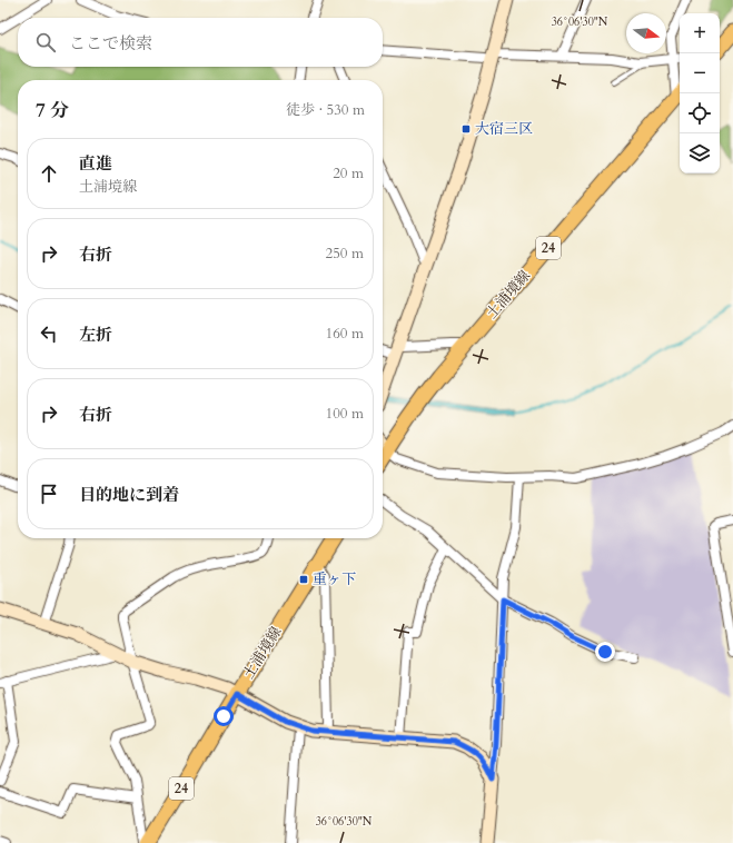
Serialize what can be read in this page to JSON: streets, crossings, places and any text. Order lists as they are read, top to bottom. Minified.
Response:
{"streets":{"main road":["24","土浦境線"]},"places":{"transit":["大宿三区","重ヶ下"]},"north":"right","page":{"map_buttons":["+","−"],"search":"ここで検索","heading":["7 分","徒歩 · 530 m"],"list":[["直進","土浦境線","20 m"],["右折","250 m"],["左折","160 m"],["右折","100 m"],"目的地に到着"]},"coordinates":["36°06'30\"N"]}
